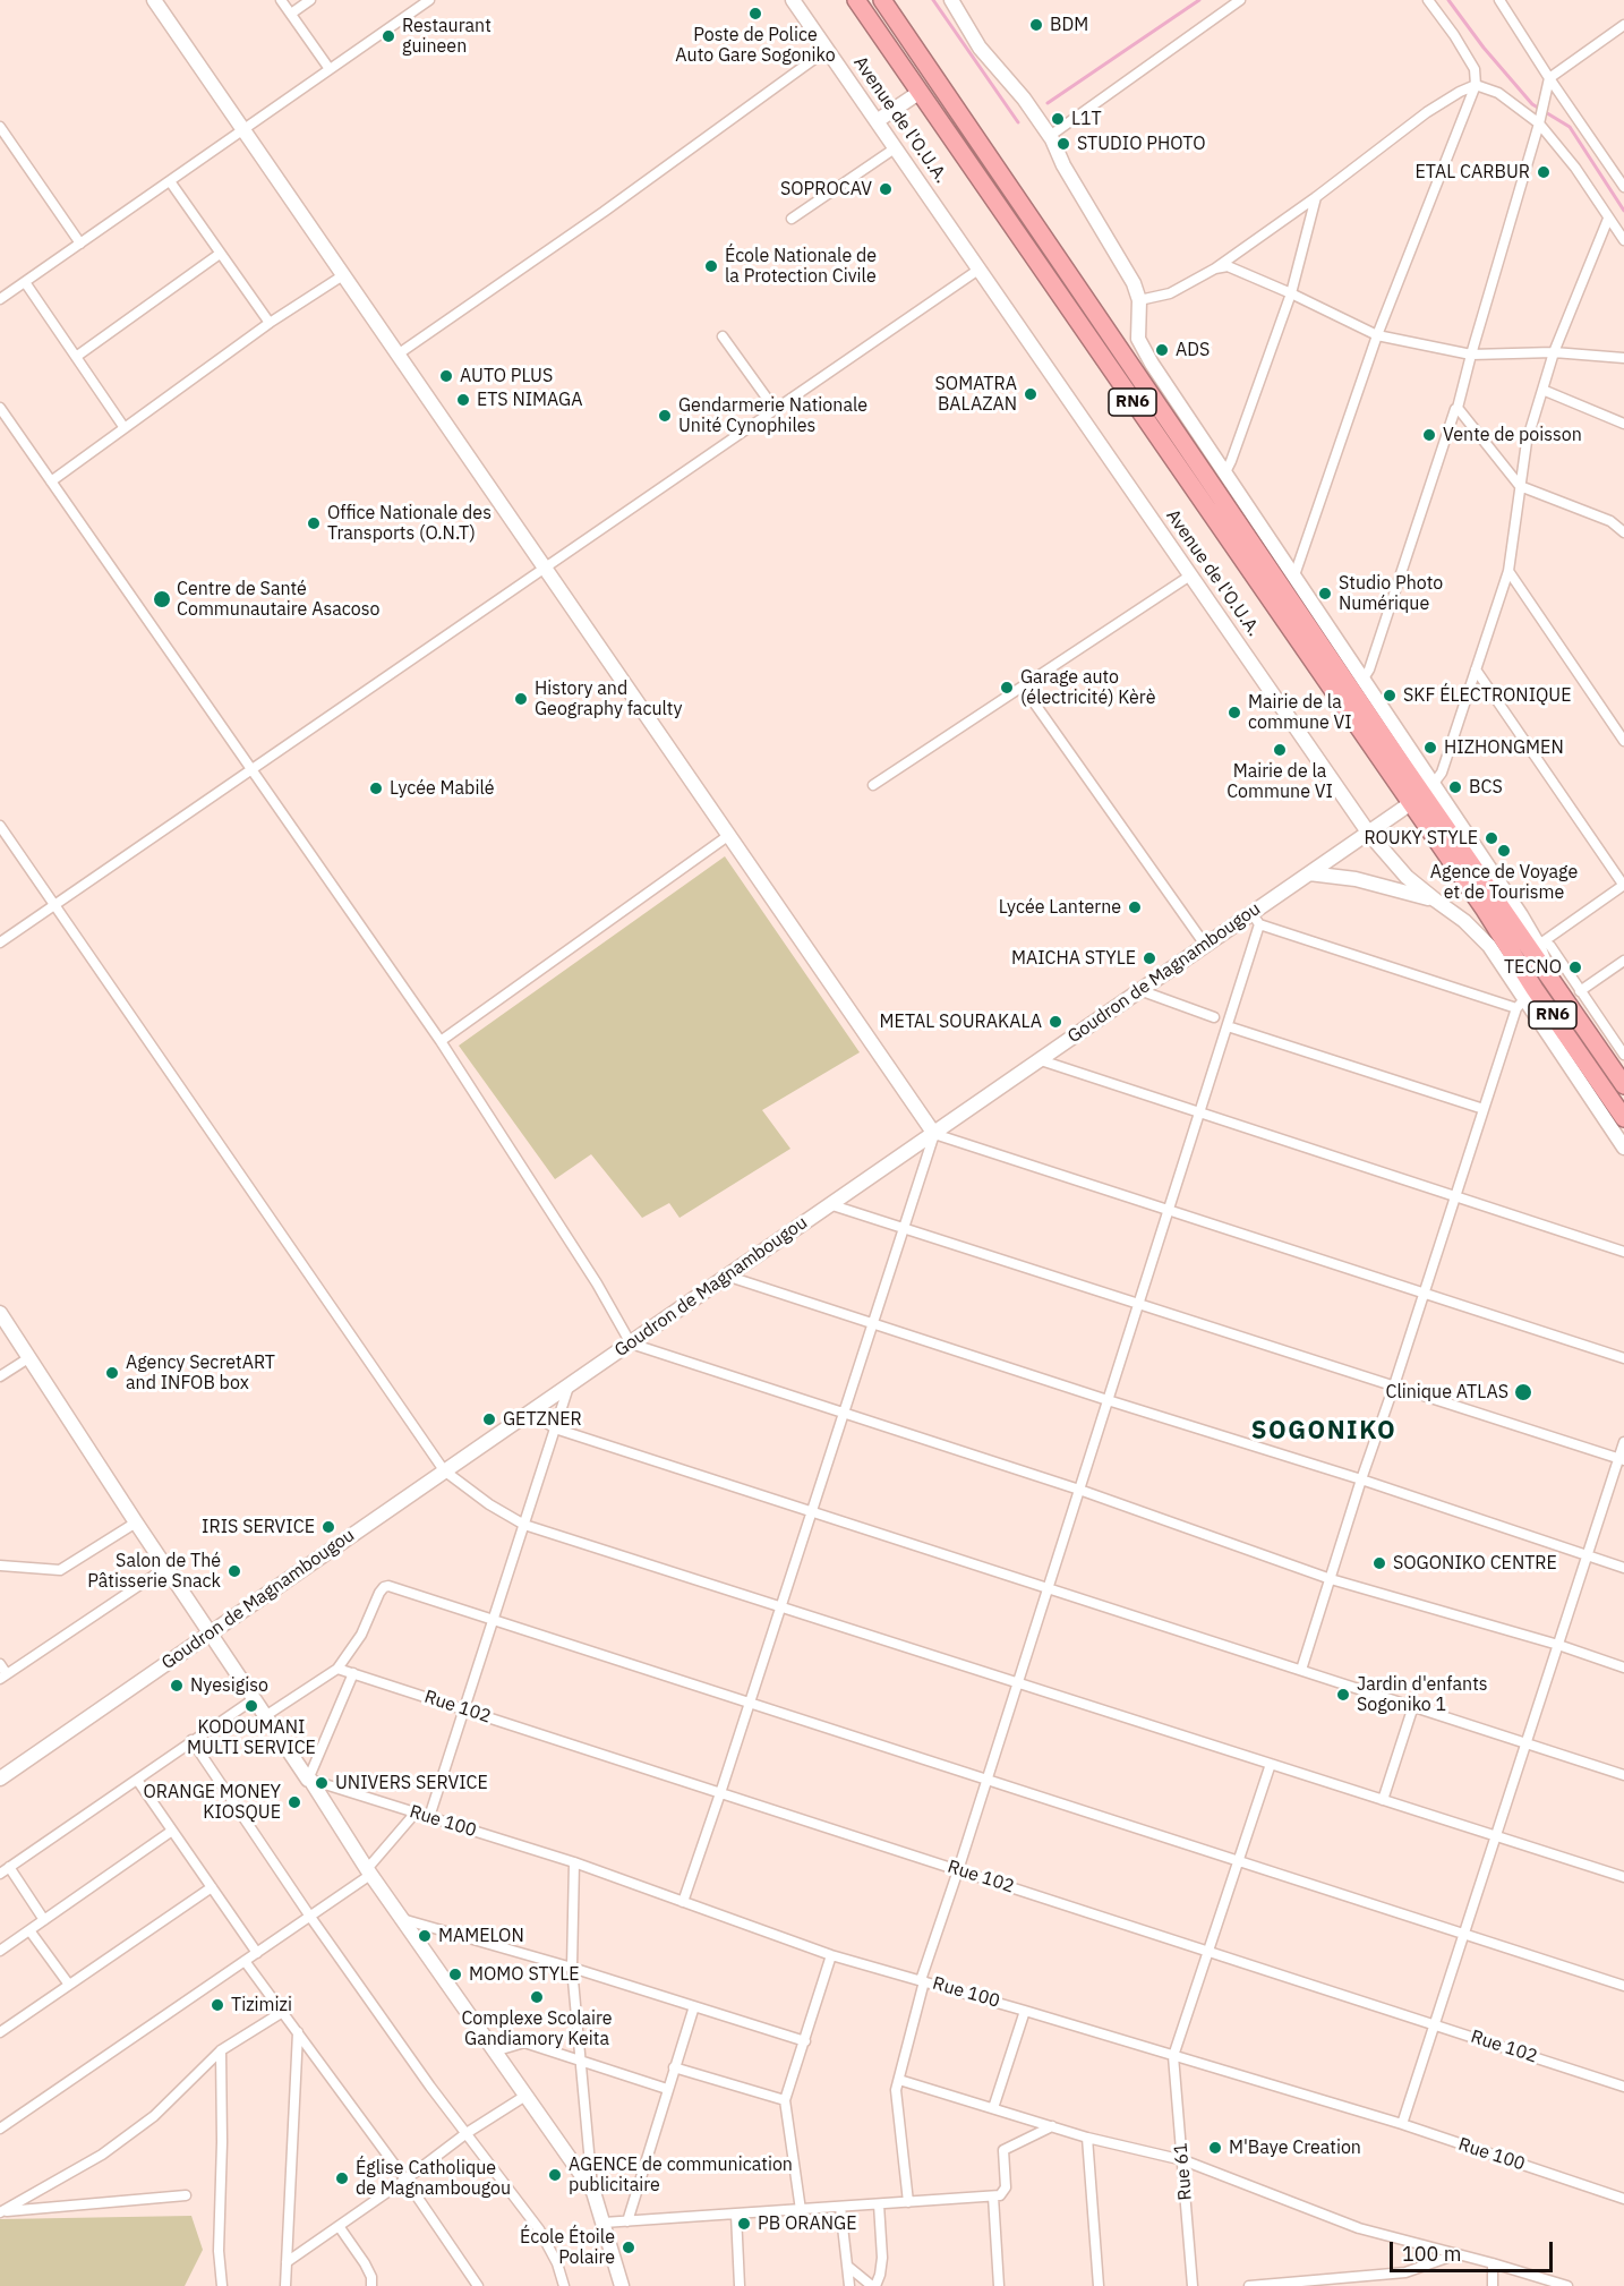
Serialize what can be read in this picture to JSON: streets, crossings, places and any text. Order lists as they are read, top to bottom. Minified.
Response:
{"streets":{"highway":["Avenue de l'O.U.A.","RN6"],"street":["Goudron de Magnambougou","Rue 102","Rue 100","Rue 61"]},"crossings":[["Avenue de l'O.U.A.","Goudron de Magnambougou"],["Rue 100","Rue 61"]],"districts":["SOGONIKO"],"places":["Poste de Police Auto Gare Sogoniko","BDM","Restaurant guineen","L1T","STUDIO PHOTO","ETAL CARBUR","SOPROCAV","École Nationale de la Protection Civile","ADS","AUTO PLUS","SOMATRA BALAZAN","ETS NIMAGA","Gendarmerie Nationale Unité Cynophiles","Vente de poisson","Office Nationale des Transports (O.N.T)","Studio Photo Numérique","Centre de Santé Communautaire Asacoso","Garage auto (électricité) Kèrè","SKF ÉLECTRONIQUE","History and Geography faculty","Mairie de la commune VI","HIZHONGMEN","Mairie de la Commune VI","BCS","Lycée Mabilé","ROUKY STYLE","Agence de Voyage et de Tourisme","Lycée Lanterne","MAICHA STYLE","TECNO","METAL SOURAKALA","Agency SecretART and INFOB box","Clinique ATLAS","GETZNER","IRIS SERVICE","SOGONIKO CENTRE","Salon de Thé Pâtisserie Snack","Nyesigiso","Jardin d'enfants Sogoniko 1","KODOUMANI MULTI SERVICE","UNIVERS SERVICE","ORANGE MONEY KIOSQUE","MAMELON","MOMO STYLE","Complexe Scolaire Gandiamory Keita","Tizimizi","M'Baye Creation","AGENCE de communication publicitaire","Église Catholique de Magnambougou","PB ORANGE","École Étoile Polaire"],"scale_bar":"100 m"}
